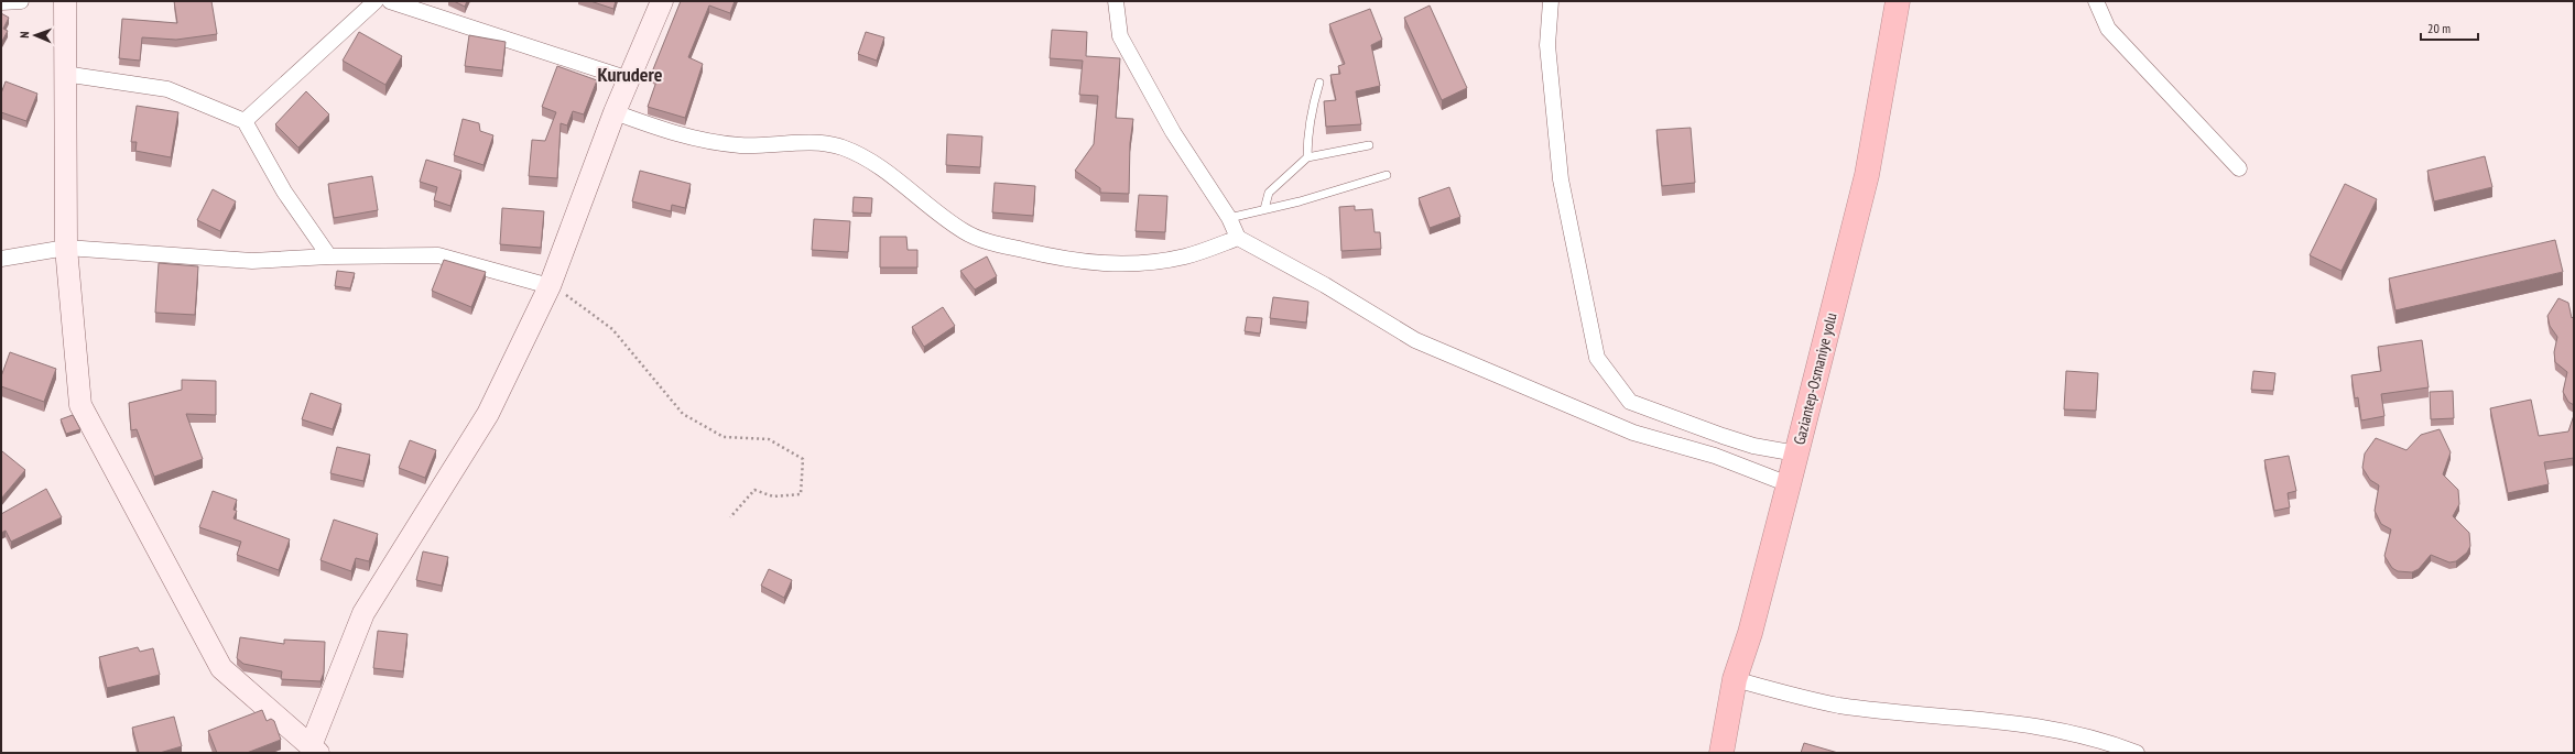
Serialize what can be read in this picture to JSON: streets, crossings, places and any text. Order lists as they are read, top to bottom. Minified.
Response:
{"streets":{"highway":["Gaziantep-Osmaniye yolu"]},"districts":["Kurudere"],"scale_bar":"20 m","north":"left"}
